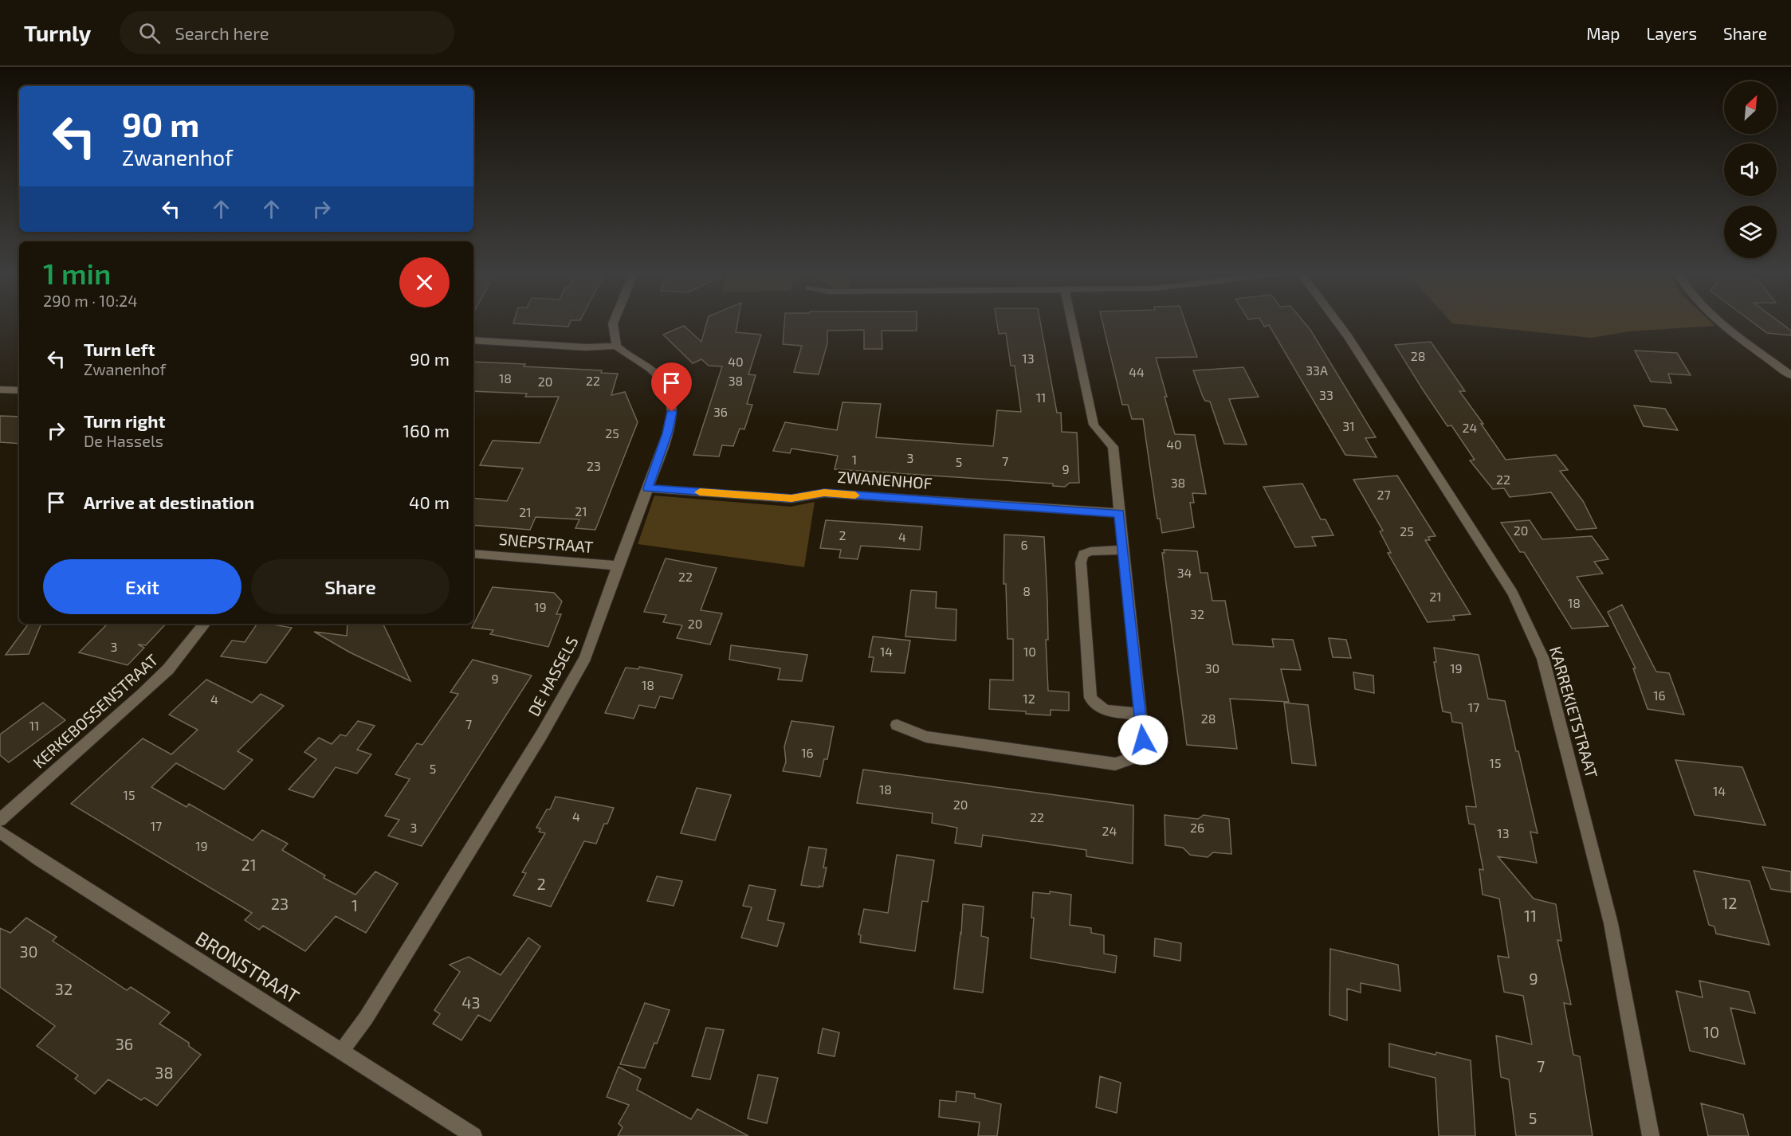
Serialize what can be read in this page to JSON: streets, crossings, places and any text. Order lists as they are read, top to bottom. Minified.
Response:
{"streets":{"street":["ZWANENHOF","SNEPSTRAAT","DE HASSELS","KERKEBOSSENSTRAAT","KARREKIETSTRAAT","BRONSTRAAT"]},"crossings":[["ZWANENHOF","DE HASSELS"],["SNEPSTRAAT","DE HASSELS"],["DE HASSELS","BRONSTRAAT"]],"house_numbers":["28","13","40","33A","44","18","22","38","20","33","11","36","31","24","25","40","3","1","7","5","23","9","22","38","27","21","21","20","25","2","4","6","34","22","8","21","18","19","32","20","3","14","10","30","19","9","18","16","12","4","17","28","7","11","16","15","5","18","14","15","20","4","22","17","3","26","24","13","19","21","2","12","23","1","11","30","9","32","43","10","36","7","38","5"],"north":"top right","page":{"header":"Turnly","search":"Search here","nav":["Map","Layers","Share"],"turn":["90 m","Zwanenhof"],"heading":["1 min","290 m · 10:24"],"list":[{"name":"Turn left","note":"Zwanenhof","value":"90 m"},{"name":"Turn right","note":"De Hassels","value":"160 m"},{"name":"Arrive at destination","value":"40 m"}],"buttons":["Exit","Share"]}}
